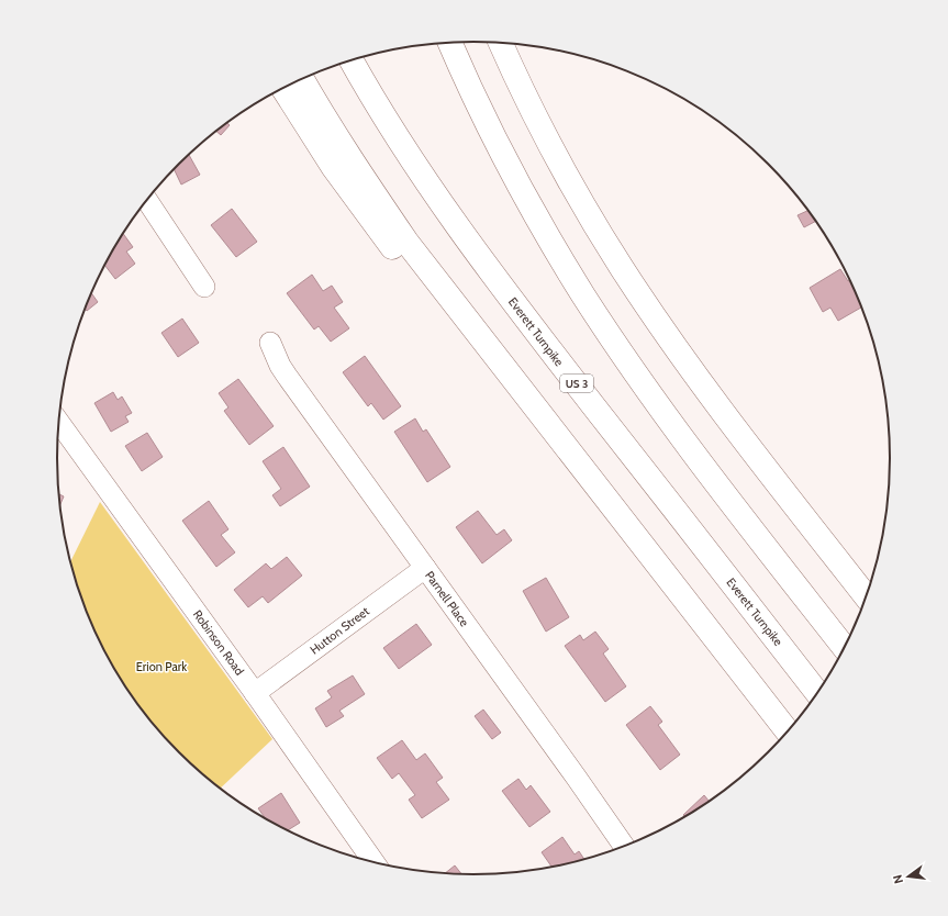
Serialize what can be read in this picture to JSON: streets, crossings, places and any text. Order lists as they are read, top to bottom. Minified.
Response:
{"streets":{"highway":["Everett Turnpike","US 3"],"street":["Parnell Place","Hutton Street","Robinson Road"]},"crossings":[["Parnell Place","Hutton Street"],["Hutton Street","Robinson Road"]],"parks":["Erion Park"],"north":"left"}
